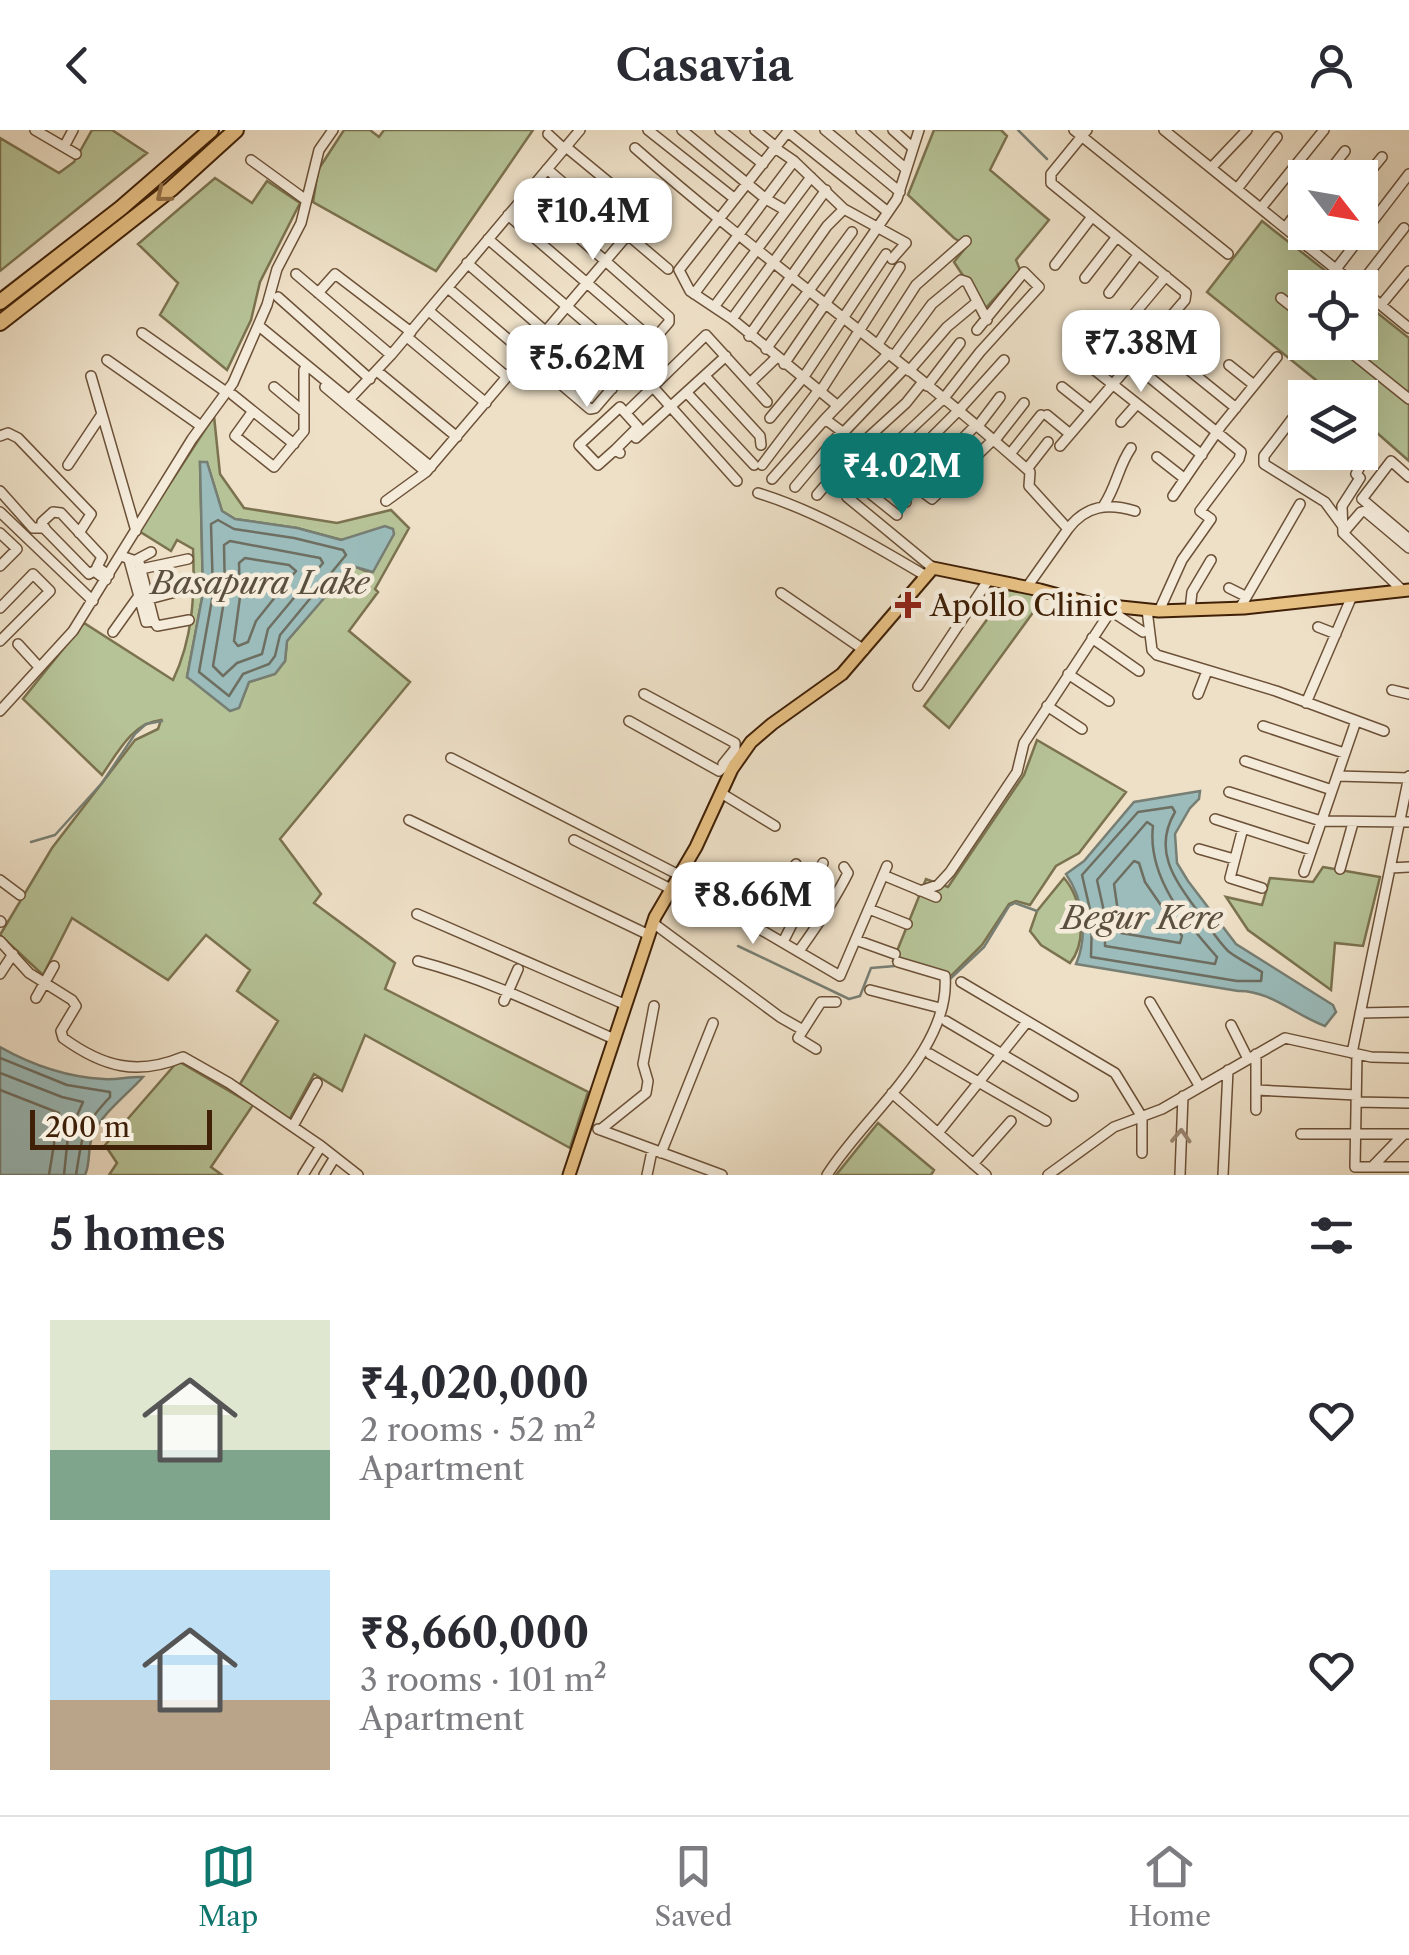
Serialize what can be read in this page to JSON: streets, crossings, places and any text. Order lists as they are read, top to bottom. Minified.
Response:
{"water":["Basapura Lake","Begur Kere"],"places":{"health":["Apollo Clinic"]},"scale_bar":"200 m","north":"bottom right","page":{"header":"Casavia","price":["₹10.4M","₹7.38M","₹5.62M","₹4.02M","₹8.66M"],"scale":"200 m","heading":"5 homes","list":[{"name":"₹4,020,000","note":"2 rooms · 52 m² · Apartment"},{"name":"₹8,660,000","note":"3 rooms · 101 m² · Apartment"}],"tabs":["Map","Saved","Home"]}}
